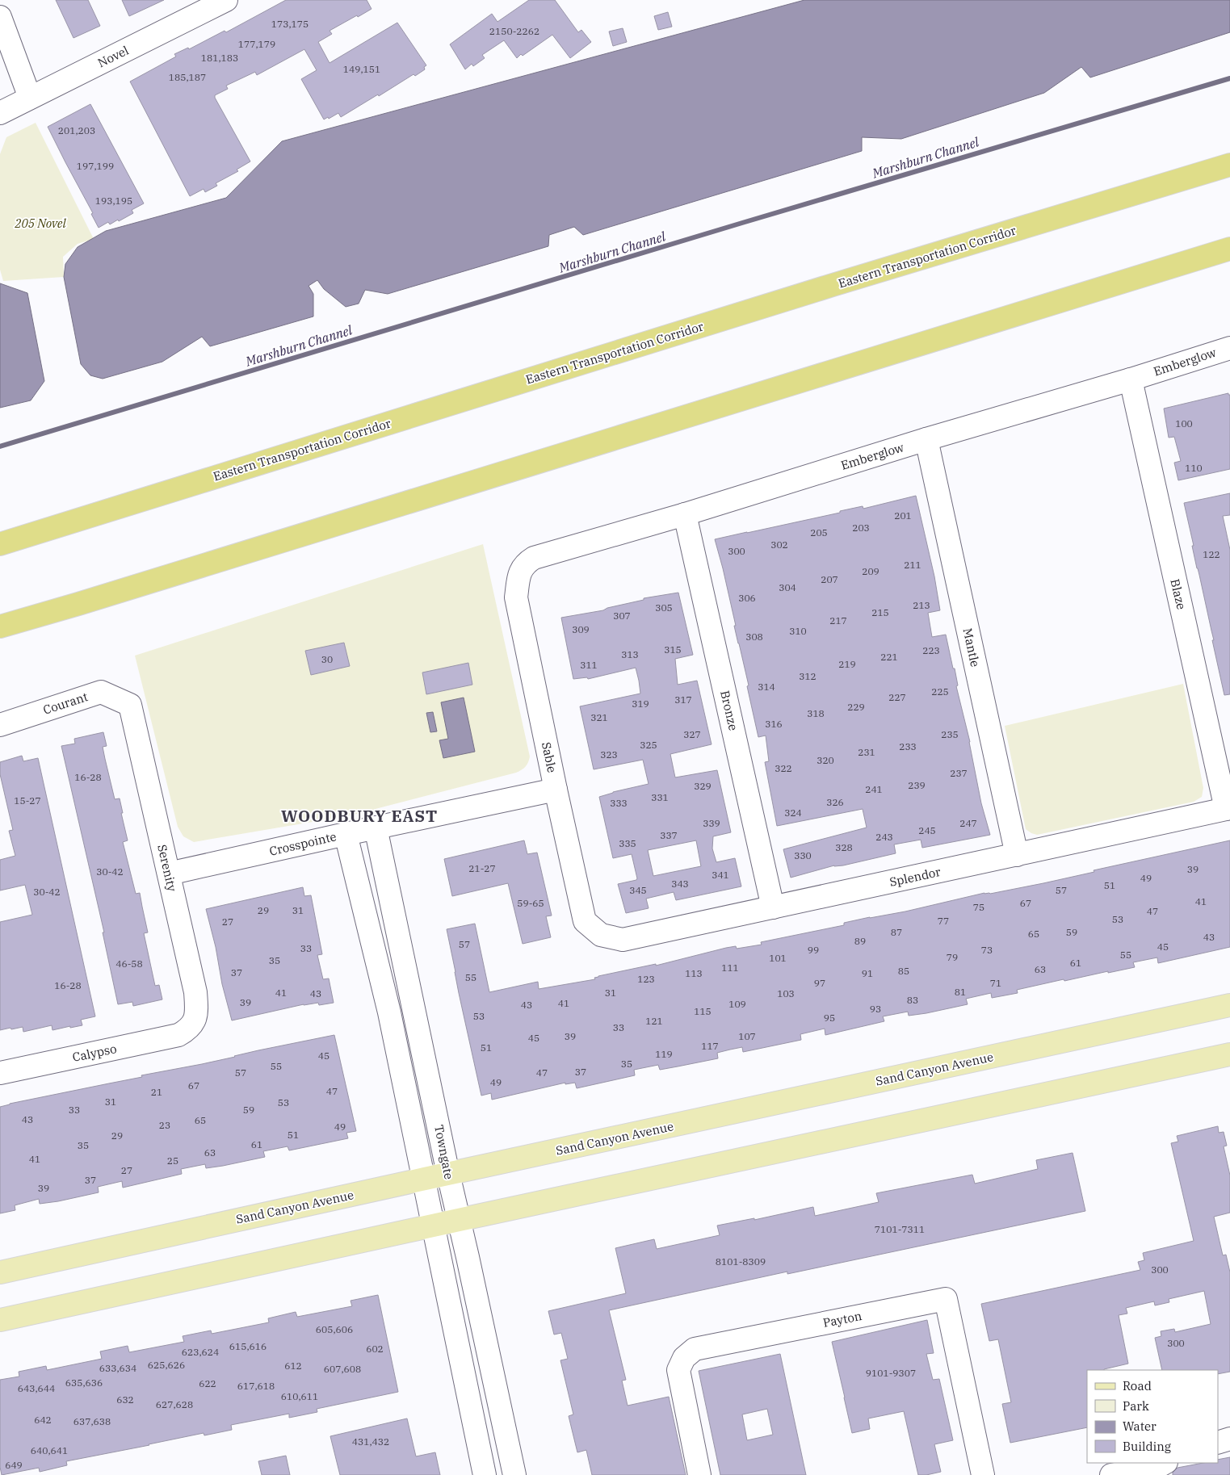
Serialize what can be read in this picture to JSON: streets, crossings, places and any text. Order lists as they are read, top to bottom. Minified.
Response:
{"streets":{"highway":["Eastern Transportation Corridor"],"main road":["Sand Canyon Avenue"],"street":["Novel","Emberglow","Blaze","Mantle","Courant","Bronze","Sable","Crosspointe","Serenity","Splendor","Calypso","Towngate","Payton"]},"crossings":[["Emberglow","Blaze"],["Emberglow","Mantle"],["Emberglow","Bronze"],["Emberglow","Sable"],["Blaze","Splendor"],["Mantle","Splendor"],["Courant","Serenity"],["Bronze","Splendor"],["Sable","Crosspointe"],["Sable","Splendor"],["Crosspointe","Serenity"],["Crosspointe","Towngate"],["Serenity","Calypso"],["Sand Canyon Avenue","Towngate"]],"districts":["WOODBURY EAST"],"water":["Marshburn Channel"],"parks":["205 Novel"],"house_numbers":["173,175","2150-2262","177,179","181,183","149,151","185,187","201,203","197,199","193,195","100","110","201","203","205","302","300","122","211","209","207","304","306","213","305","215","307","217","309","310","308","315","223","313","221","30","219","311","312","314","225","227","317","319","229","318","321","316","327","235","325","233","231","323","320","322","237","16-28","239","329","241","331","15-27","326","333","324","339","247","245","337","243","335","328","330","21-27","39","30-42","341","49","343","51","345","57","30-42","41","59-65","67","75","29","31","47","53","77","27","87","59","65","43","89","57","45","33","99","73","55","79","101","35","61","46-58","111","63","85","37","113","91","55","123","97","71","16-28","81","41","31","43","103","83","39","41","109","43","93","115","53","95","121","33","39","107","45","117","51","119","45","35","55","37","57","47","49","67","47","21","31","53","33","59","43","65","23","49","51","29","61","35","63","41","25","27","37","39","7101-7311","8101-8309","300","605,606","300","615,616","602","623,624","625,626","612","633,634","607,608","9101-9307","635,636","622","617,618","643,644","610,611","632","627,628","642","637,638","431,432","640,641","649"],"legend":["Road","Park","Water","Building"]}
